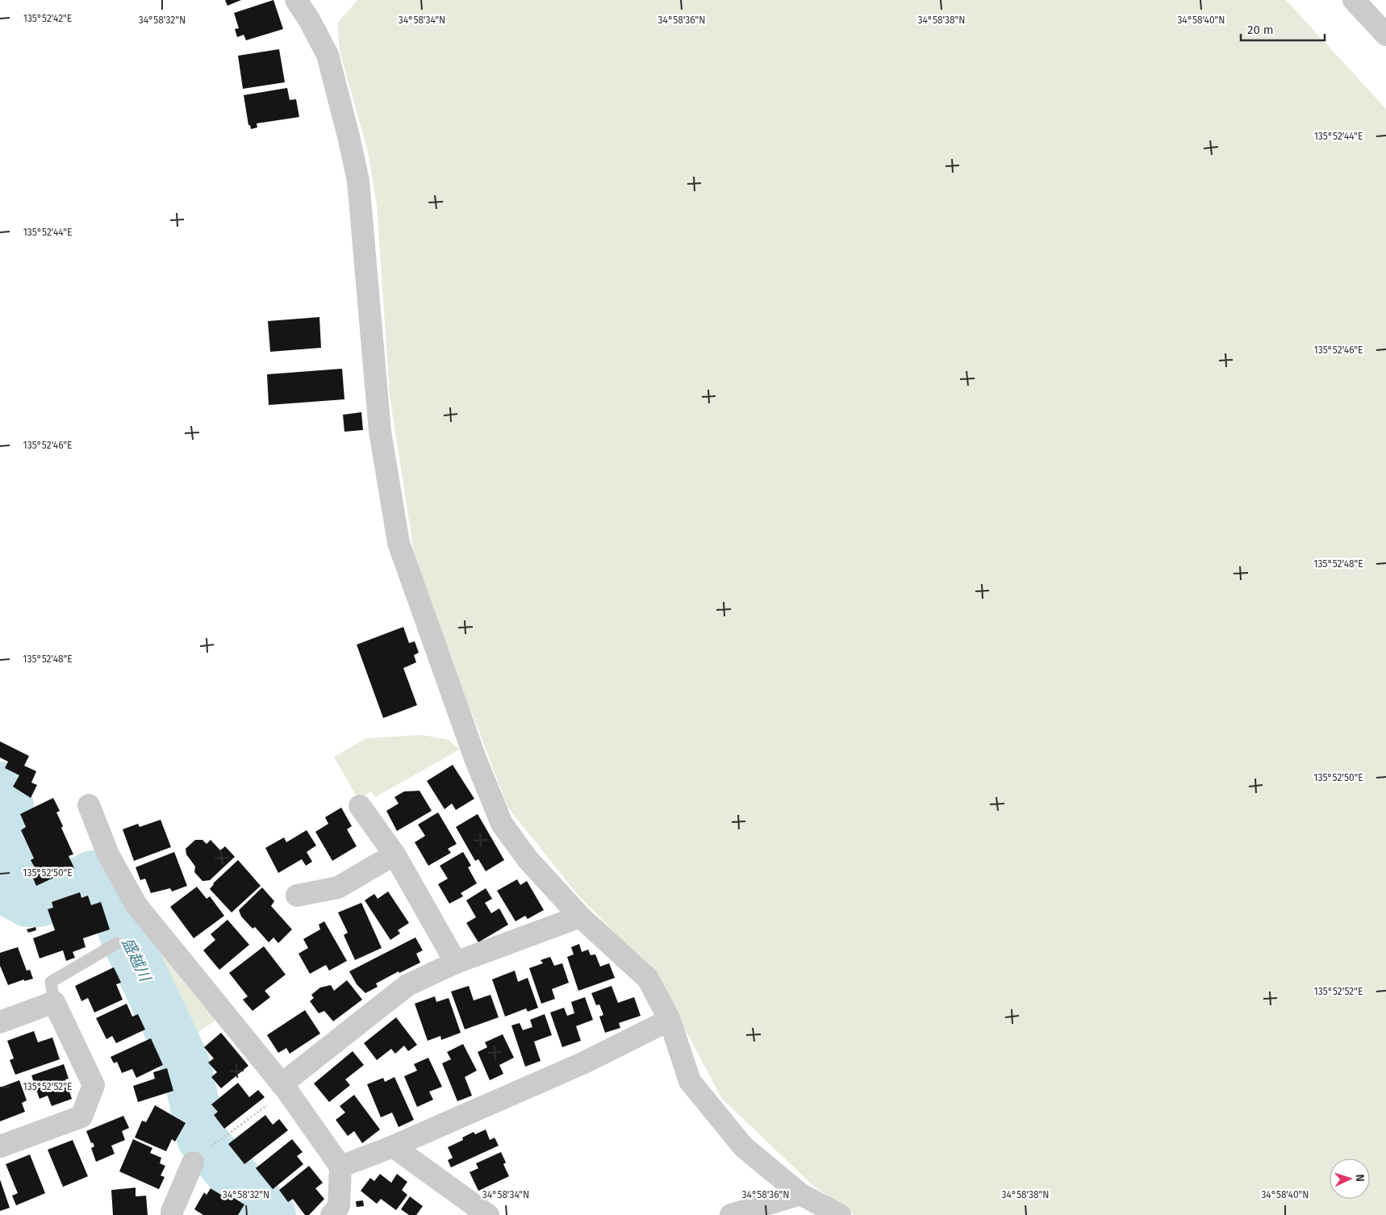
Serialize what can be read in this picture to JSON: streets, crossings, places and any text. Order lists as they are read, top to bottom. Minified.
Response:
{"water":["盛越川"],"scale_bar":"20 m","north":"right","coordinates":["135°52'42\"E","34°58'32\"N","34°58'34\"N","34°58'36\"N","34°58'38\"N","34°58'40\"N","135°52'44\"E","135°52'46\"E","135°52'48\"E","135°52'50\"E","135°52'52\"E"]}
